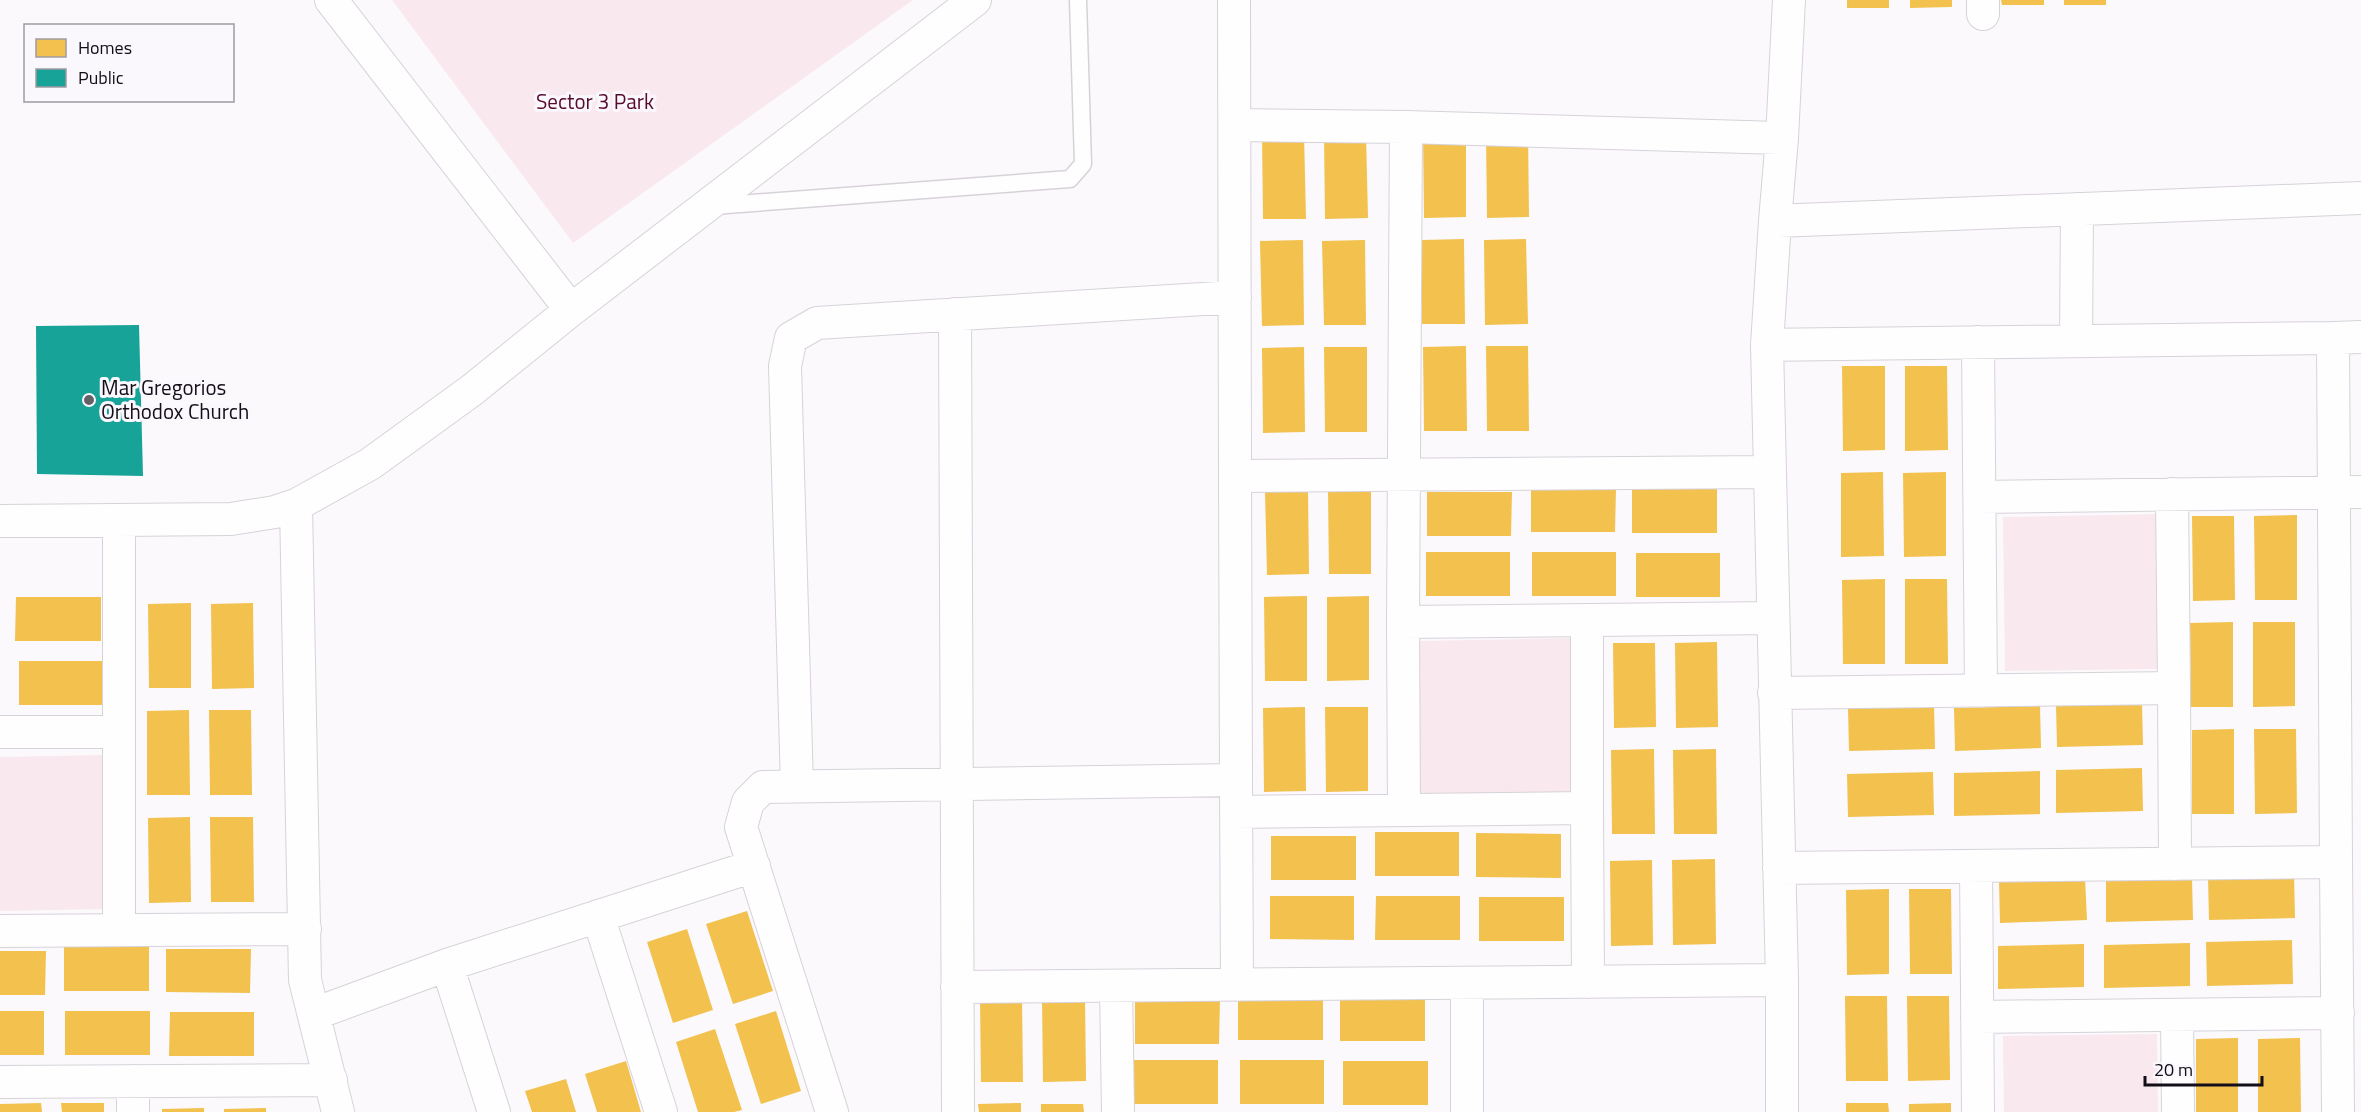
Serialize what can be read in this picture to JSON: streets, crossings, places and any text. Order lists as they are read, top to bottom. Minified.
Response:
{"parks":["Sector 3 Park"],"places":["Mar Gregorios Orthodox Church"],"legend":["Homes","Public"],"scale_bar":"20 m"}
